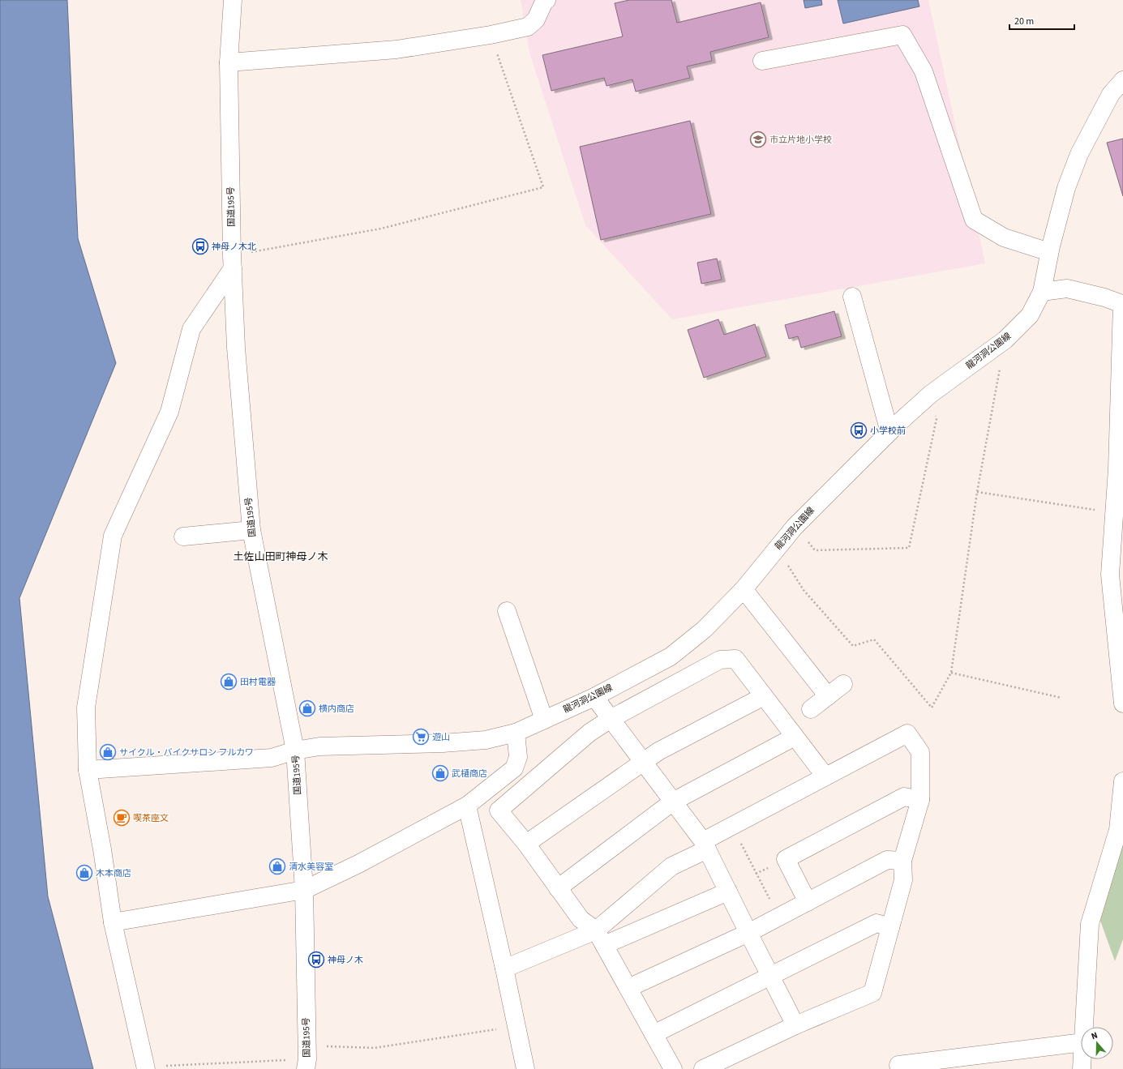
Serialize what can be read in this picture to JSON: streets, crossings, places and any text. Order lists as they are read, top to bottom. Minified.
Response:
{"streets":{"main road":["国道195号","龍河洞公園線"]},"crossings":[["国道195号","龍河洞公園線"]],"districts":["土佐山田町神母ノ木"],"places":{"school or university":["市立片地小学校"],"bus stop":["神母ノ木北","小学校前","神母ノ木"],"shop":["田村電器","横内商店","サイクル・バイクサロン フルカワ","武樋商店","清水美容室","木本商店"],"supermarket":["遊山"],"cafe":["喫茶座文"]},"scale_bar":"20 m","north":"top"}
